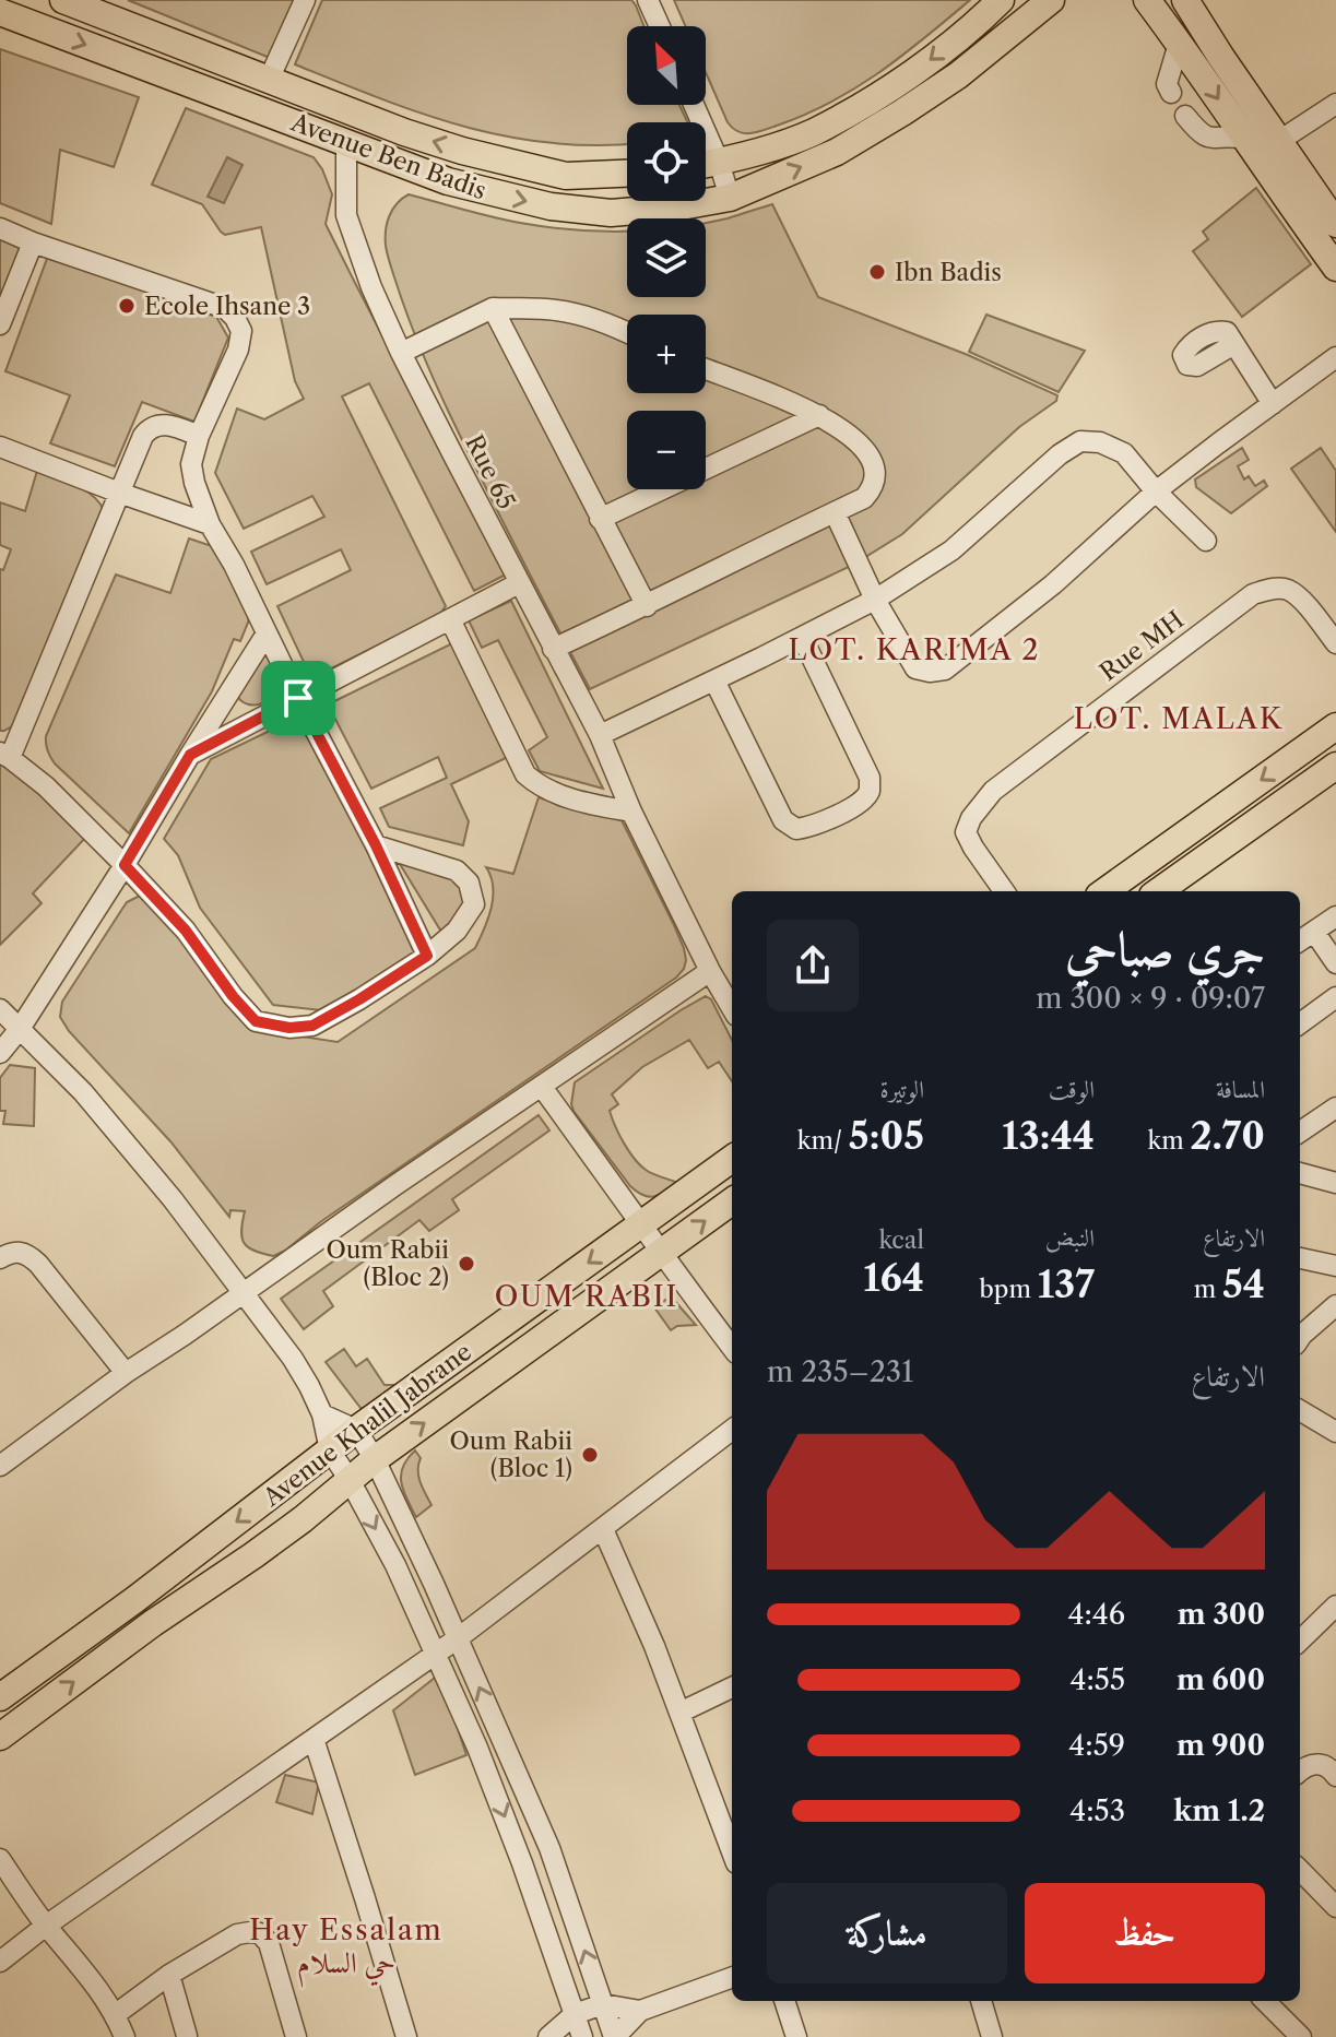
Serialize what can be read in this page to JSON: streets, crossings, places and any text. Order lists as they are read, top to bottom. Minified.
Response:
{"streets":{"main road":["Avenue Ben Badis","Avenue Khalil Jabrane"],"street":["Rue 65","Rue MH"]},"crossings":[["Avenue Ben Badis","Rue 65"]],"districts":["LOT. KARIMA 2","LOT. MALAK","OUM RABII","Hay Essalam حي السلام"],"places":["Ibn Badis","Ecole Ihsane 3","Oum Rabii (Bloc 2)","Oum Rabii (Bloc 1)"],"north":"top left","page":{"map_buttons":["+","−"],"heading":["جري صباحي","09:07 · 9 × 300 m"],"stats":[["المسافة","2.70 km"],["الوقت","13:44"],["الوتيرة","5:05 /km"],["الارتفاع","54 m"],["النبض","137 bpm"],["kcal","164"]],"chart":["الارتفاع","231–235 m"],"list":[{"name":"300 m","note":"4:46"},{"name":"600 m","note":"4:55"},{"name":"900 m","note":"4:59"},{"name":"1.2 km","note":"4:53"}],"buttons":["حفظ","مشاركة"]}}
